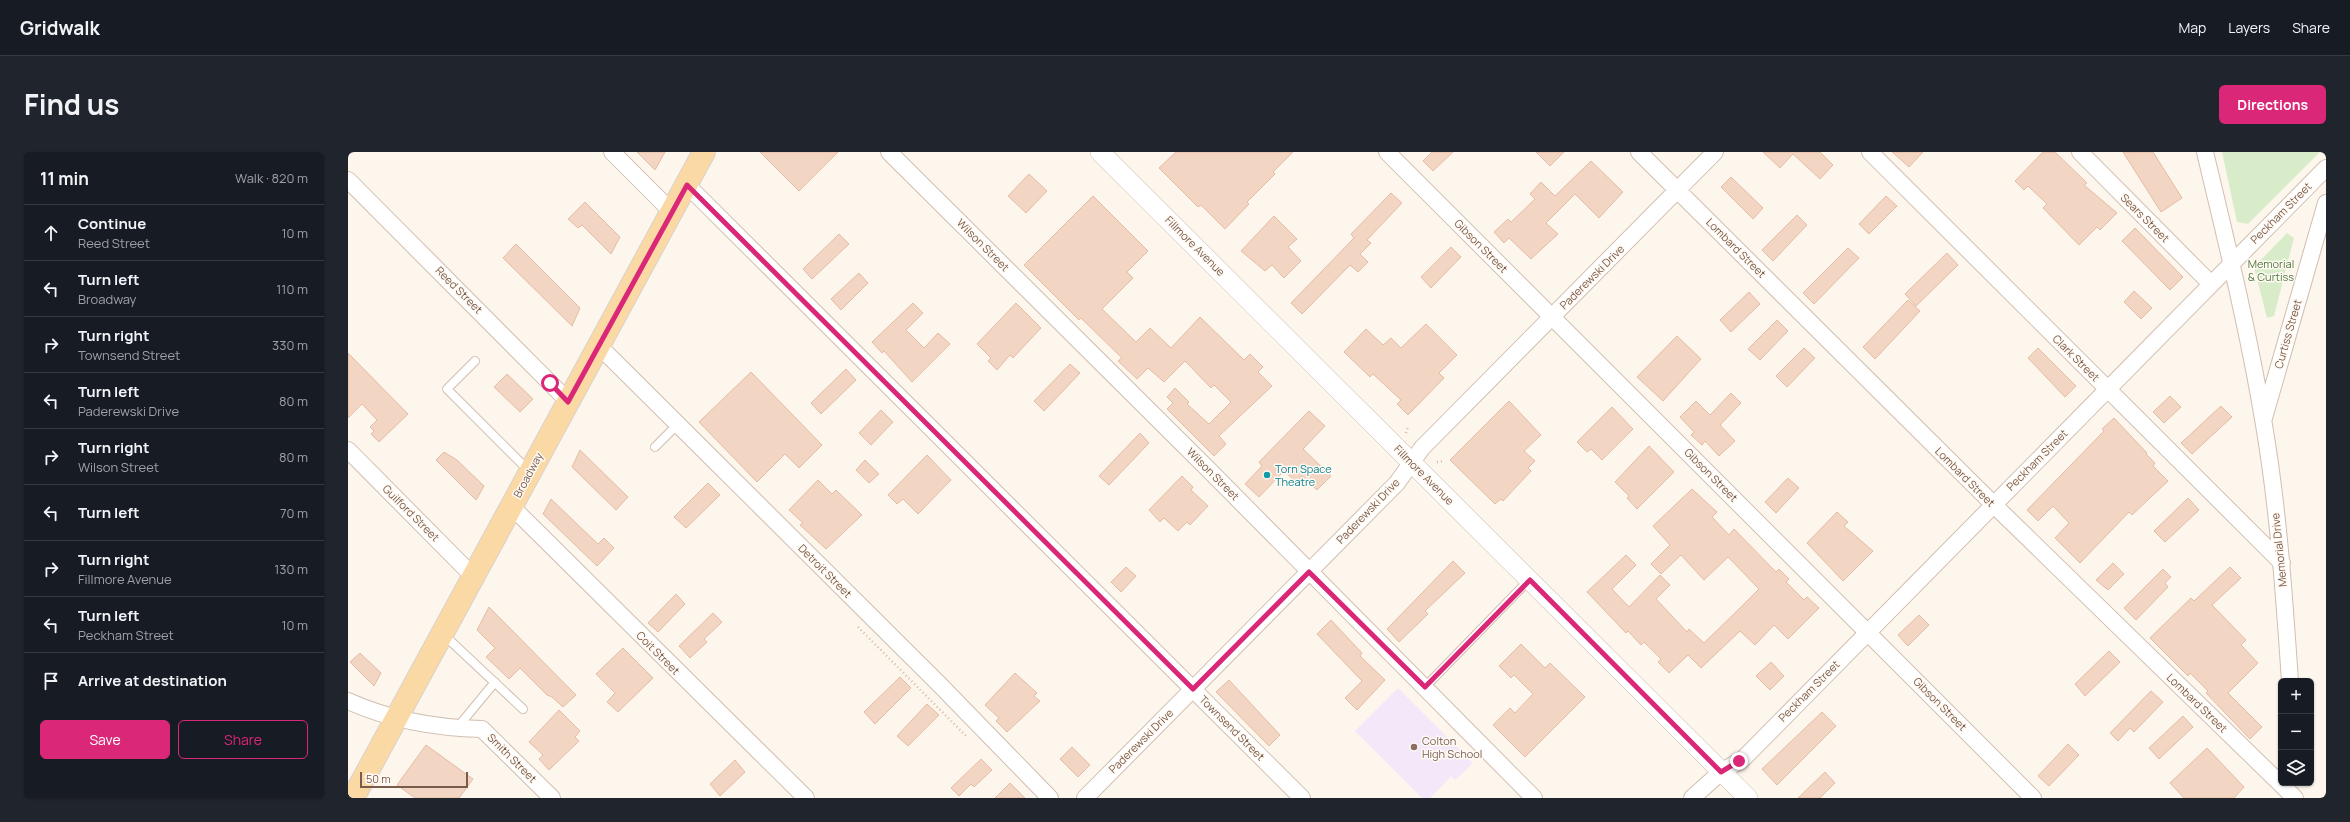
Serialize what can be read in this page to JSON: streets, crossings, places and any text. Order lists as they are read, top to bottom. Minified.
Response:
{"streets":{"main road":["Broadway"],"street":["Peckham Street","Sears Street","Wilson Street","Fillmore Avenue","Gibson Street","Lombard Street","Paderewski Drive","Reed Street","Curtiss Street","Clark Street","Guilford Street","Memorial Drive","Detroit Street","Coit Street","Townsend Street","Smith Street"]},"crossings":[["Peckham Street","Sears Street"],["Peckham Street","Fillmore Avenue"],["Peckham Street","Gibson Street"],["Peckham Street","Lombard Street"],["Peckham Street","Clark Street"],["Peckham Street","Memorial Drive"],["Wilson Street","Paderewski Drive"],["Fillmore Avenue","Paderewski Drive"],["Gibson Street","Paderewski Drive"],["Lombard Street","Paderewski Drive"],["Paderewski Drive","Townsend Street"],["Reed Street","Broadway"],["Curtiss Street","Memorial Drive"],["Clark Street","Memorial Drive"],["Broadway","Guilford Street"],["Broadway","Detroit Street"],["Broadway","Coit Street"],["Broadway","Townsend Street"],["Broadway","Smith Street"]],"parks":["Memorial & Curtiss"],"places":["Torn Space Theatre","Colton High School"],"scale_bar":"50 m","page":{"header":"Gridwalk","nav":["Map","Layers","Share"],"title":"Find us","buttons":["Directions",["Save","Share"]],"heading":["11 min","Walk · 820 m"],"list":[["Continue","Reed Street","10 m"],["Turn left","Broadway","110 m"],["Turn right","Townsend Street","330 m"],["Turn left","Paderewski Drive","80 m"],["Turn right","Wilson Street","80 m"],["Turn left","70 m"],["Turn right","Fillmore Avenue","130 m"],["Turn left","Peckham Street","10 m"],"Arrive at destination"],"map_buttons":["+","−"],"scale":"50 m"}}
